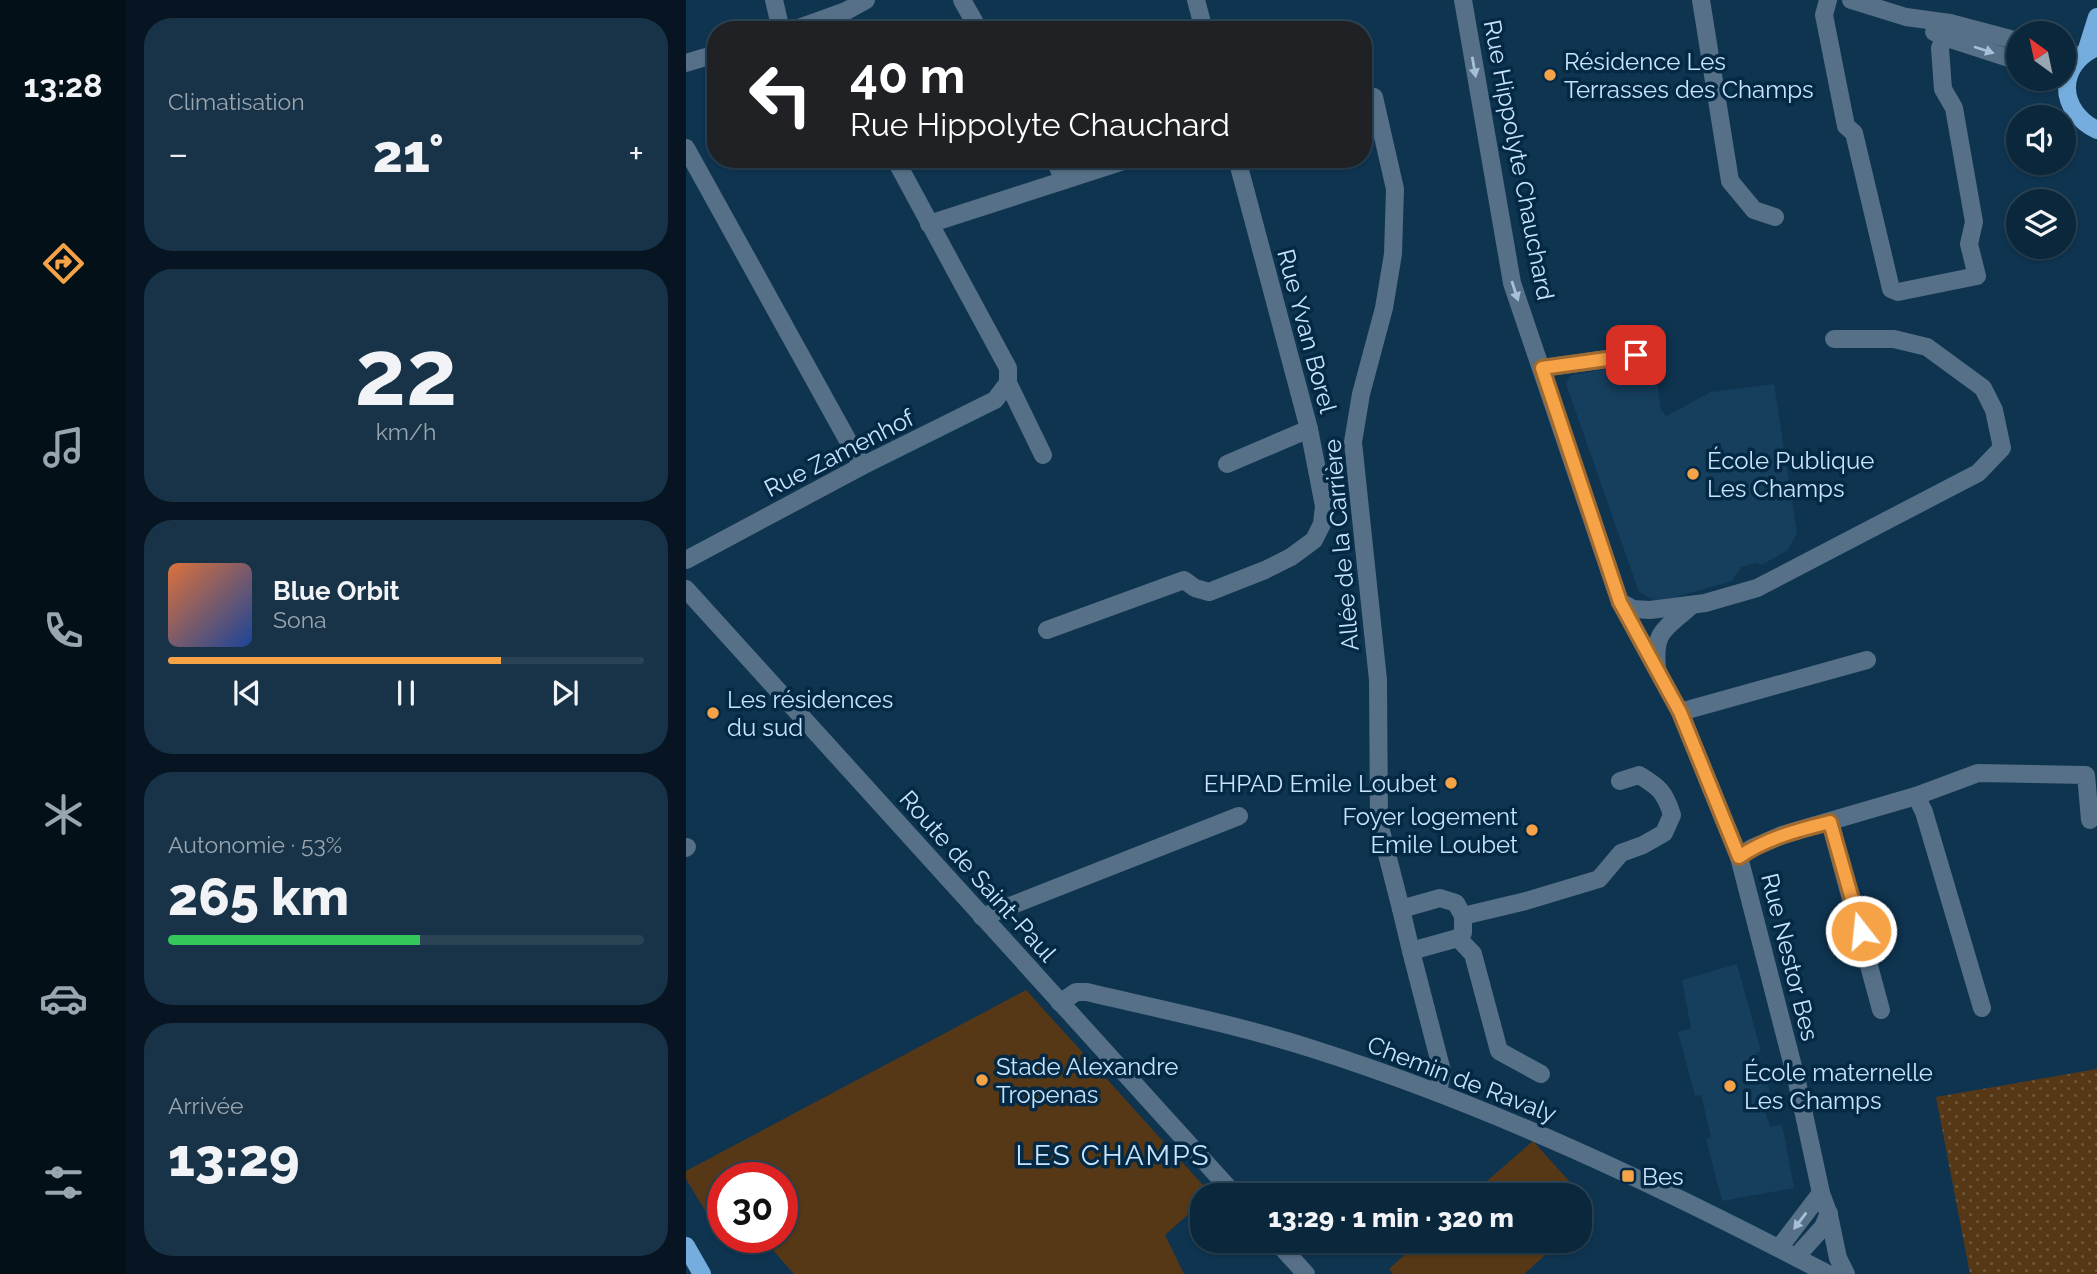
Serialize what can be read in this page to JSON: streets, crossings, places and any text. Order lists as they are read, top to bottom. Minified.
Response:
{"streets":{"street":["Rue Hippolyte Chauchard","Rue Yvan Borel","Rue Zamenhof","Allée de la Carrière","Route de Saint-Paul","Rue Nestor Bes","Chemin de Ravaly"]},"crossings":[["Rue Hippolyte Chauchard","Rue Nestor Bes"],["Allée de la Carrière","Chemin de Ravaly"],["Route de Saint-Paul","Chemin de Ravaly"]],"one_way":["Rue Hippolyte Chauchard"],"districts":["LES CHAMPS"],"places":{"other":["Résidence Les Terrasses des Champs","École Publique Les Champs","Les résidences du sud","EHPAD Emile Loubet","Foyer logement Emile Loubet","Stade Alexandre Tropenas","École maternelle Les Champs"],"transit":["Bes"]},"north":"top left","page":{"tabs":"13:28","tile":["Climatisation",["22","km/h"],["Autonomie · 53%","265 km"],["Arrivée","13:29"]],"turn":["40 m","Rue Hippolyte Chauchard"],"heat":["−","21°","+"],"song":["Blue Orbit","Sona"],"limit":"30","trip":"13:29 · 1 min · 320 m"}}
